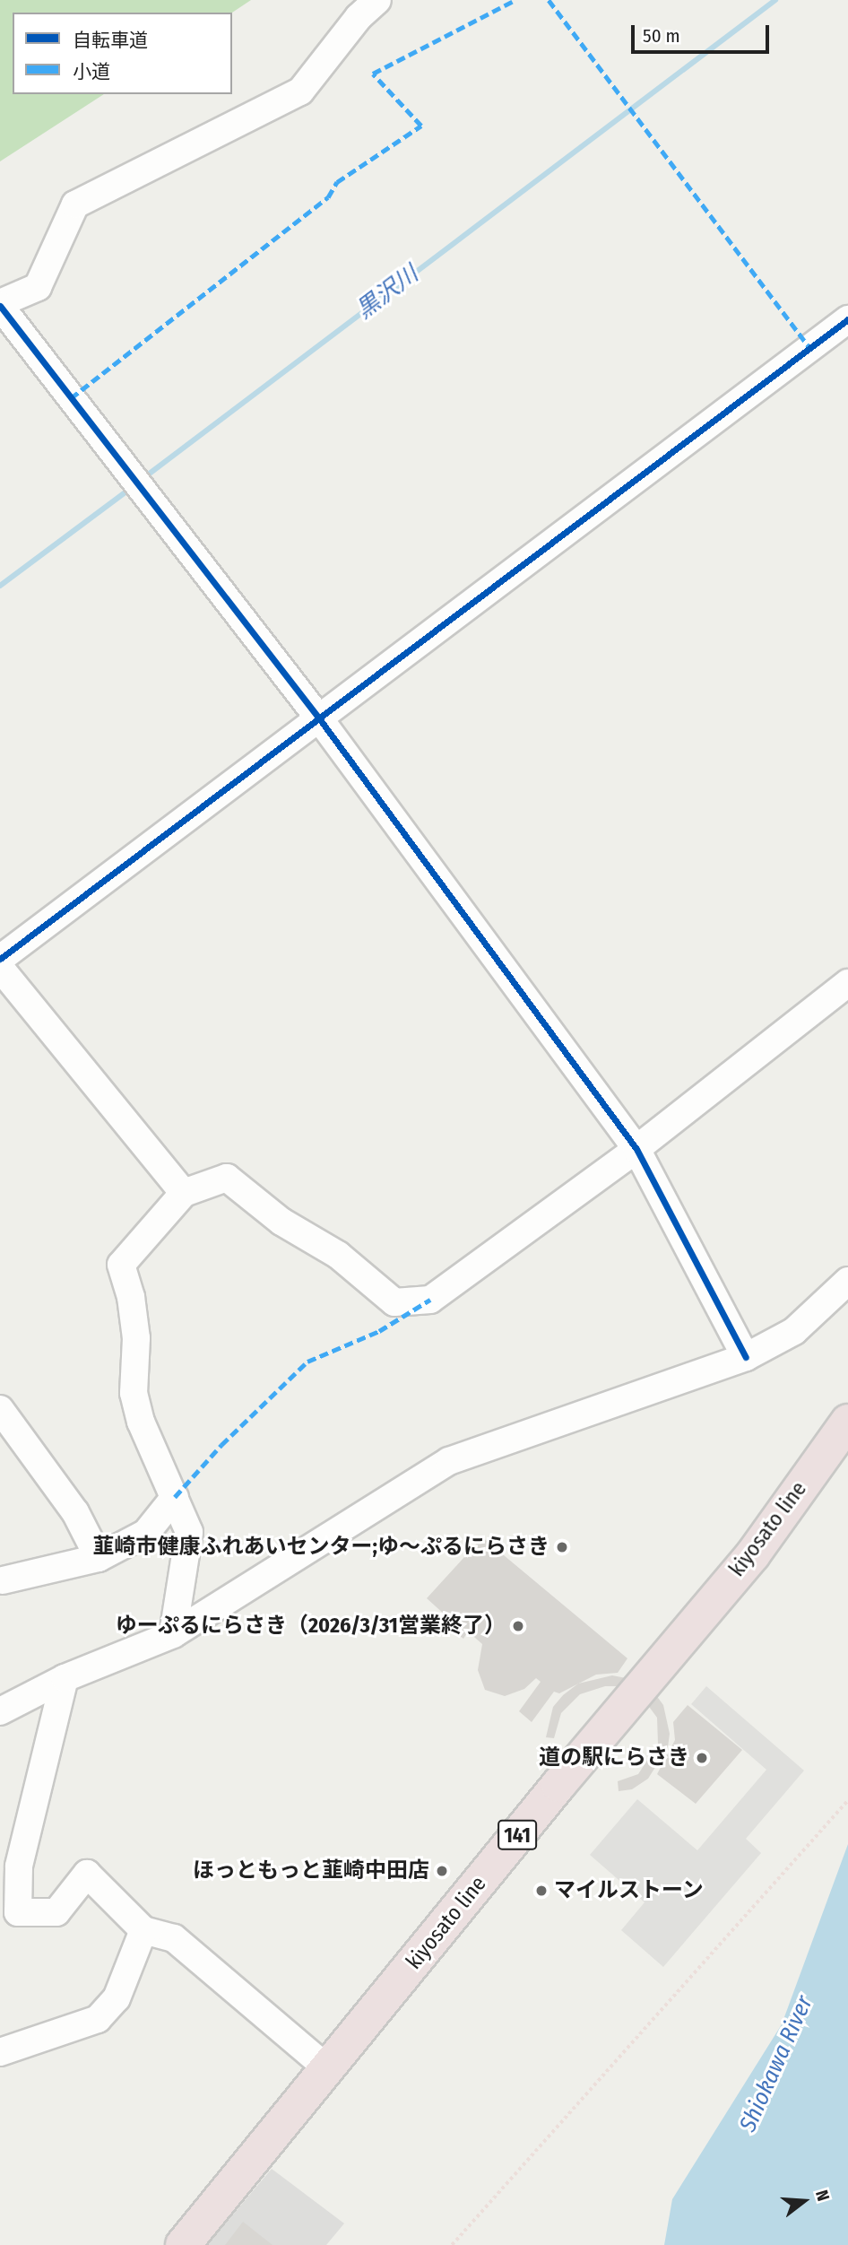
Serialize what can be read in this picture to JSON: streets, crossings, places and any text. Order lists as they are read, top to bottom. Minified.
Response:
{"streets":{"highway":["kiyosato line","141"]},"water":["黒沢川","Shiokawa River"],"places":["韮崎市健康ふれあいセンター;ゆ～ぷるにらさき","ゆーぷるにらさき（2026/3/31営業終了）","道の駅にらさき","ほっともっと韮崎中田店","マイルストーン"],"legend":["自転車道","小道"],"scale_bar":"50 m","north":"right"}
